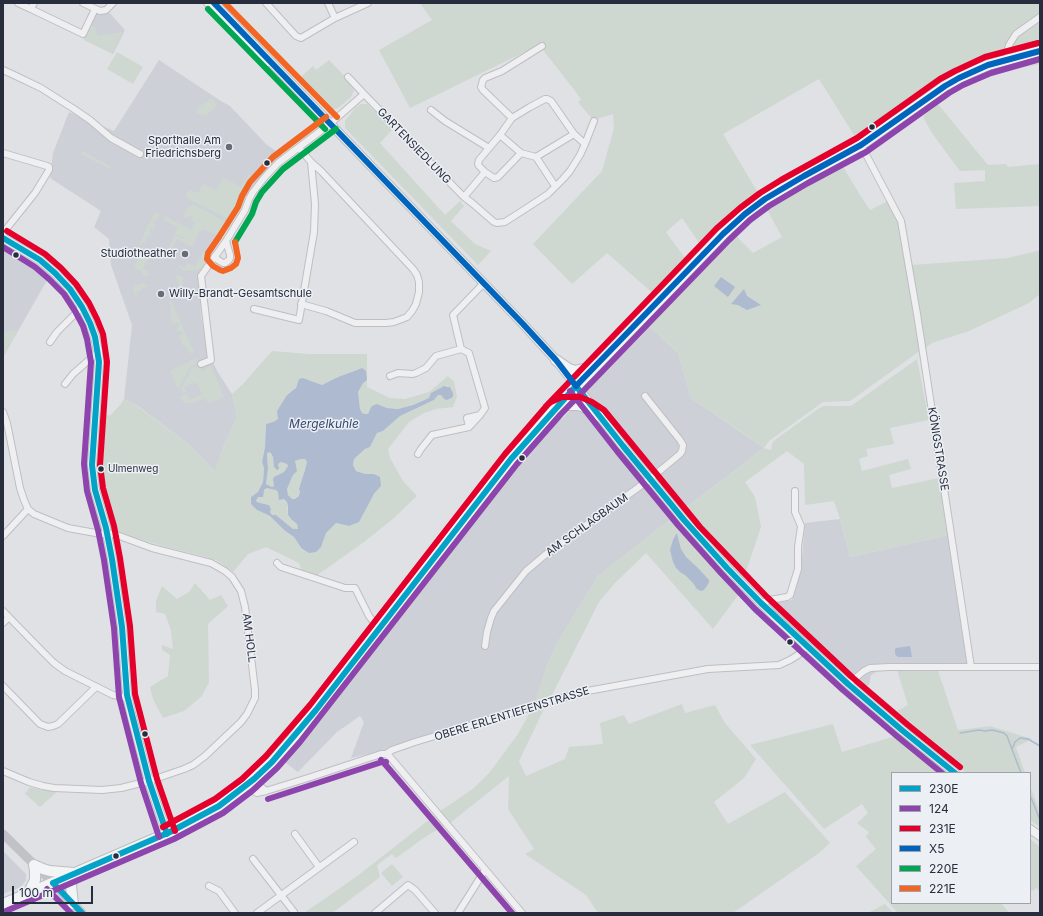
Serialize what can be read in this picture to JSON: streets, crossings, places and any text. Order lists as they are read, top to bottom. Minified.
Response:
{"streets":{"street":["GARTENSIEDLUNG","KÖNIGSTRASSE","AM SCHLAGBAUM","AM HOLL","OBERE ERLENTIEFENSTRASSE"]},"water":["Mergelkuhle"],"places":["Sporthalle Am Friedrichsberg","Studiotheather","Willy-Brandt-Gesamtschule","Ulmenweg"],"lines":["transit line X5","transit line 221E","transit line 220E","transit line 231E","transit line 124","transit line 230E"],"legend":["230E","124","231E","X5","220E","221E"],"scale_bar":"100 m"}
